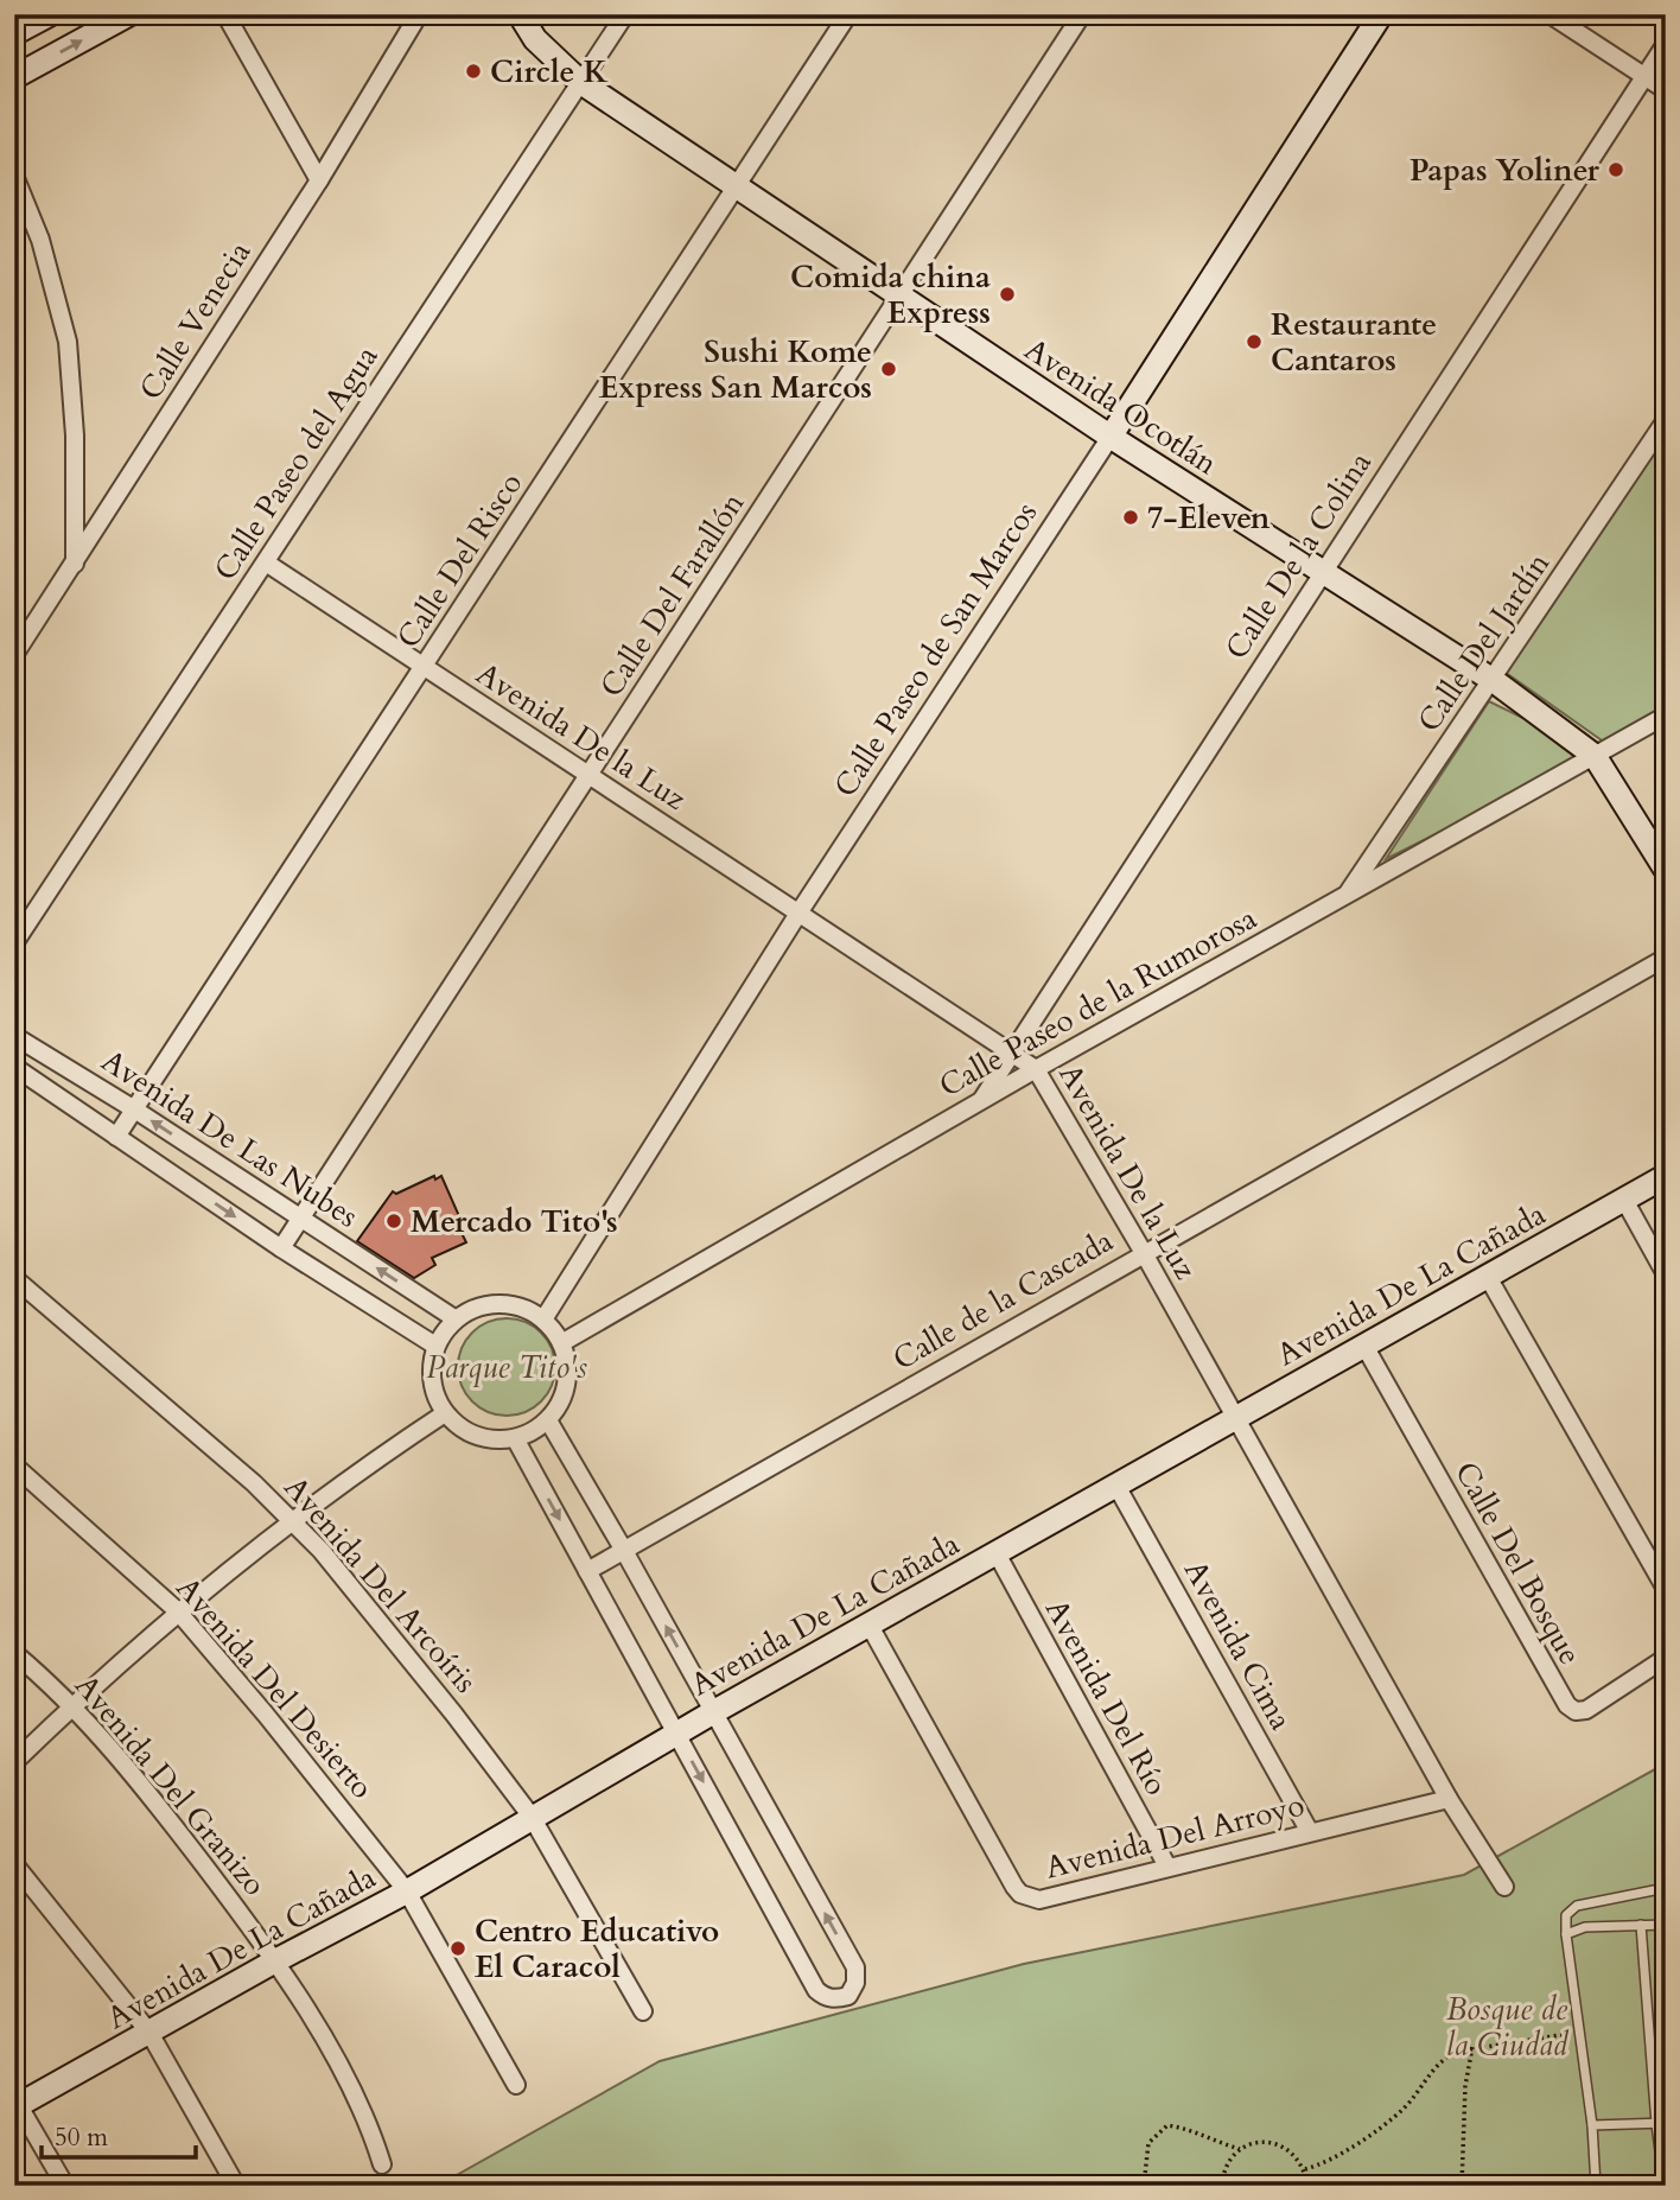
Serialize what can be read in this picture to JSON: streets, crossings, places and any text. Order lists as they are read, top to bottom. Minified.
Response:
{"streets":{"main road":["Avenida Ocotlán","Calle Paseo de San Marcos","Avenida De La Cañada"],"street":["Calle Venecia","Calle Paseo del Agua","Calle De la Colina","Calle Del Risco","Calle Del Farallón","Calle Del Jardín","Avenida De la Luz","Calle Paseo de la Rumorosa","Avenida De Las Nubes","Calle de la Cascada","Calle Del Bosque","Avenida Del Arcoíris","Avenida Cima","Avenida Del Desierto","Avenida Del Río","Avenida Del Granizo","Avenida Del Arroyo"]},"crossings":[["Avenida Ocotlán","Calle Paseo del Agua"],["Avenida Ocotlán","Calle De la Colina"],["Avenida Ocotlán","Calle Del Risco"],["Avenida Ocotlán","Calle Del Farallón"],["Avenida Ocotlán","Calle Del Jardín"],["Avenida Ocotlán","Calle Paseo de San Marcos"],["Avenida Ocotlán","Calle Paseo de la Rumorosa"],["Calle Paseo del Agua","Avenida De la Luz"],["Calle De la Colina","Avenida De la Luz"],["Calle De la Colina","Calle Paseo de la Rumorosa"],["Calle Del Risco","Avenida De la Luz"],["Calle Del Risco","Avenida De Las Nubes"],["Calle Del Farallón","Avenida De la Luz"],["Calle Del Farallón","Avenida De Las Nubes"],["Calle Del Jardín","Calle Paseo de la Rumorosa"],["Calle Paseo de San Marcos","Avenida De la Luz"],["Calle Paseo de San Marcos","Calle Paseo de la Rumorosa"],["Calle Paseo de San Marcos","Avenida De Las Nubes"],["Avenida De la Luz","Calle Paseo de la Rumorosa"],["Avenida De la Luz","Avenida De La Cañada"],["Avenida De la Luz","Calle de la Cascada"],["Avenida De la Luz","Avenida Del Arroyo"],["Calle Paseo de la Rumorosa","Avenida De Las Nubes"],["Avenida De La Cañada","Calle Del Bosque"],["Avenida De La Cañada","Avenida Del Arcoíris"],["Avenida De La Cañada","Avenida Cima"],["Avenida De La Cañada","Avenida Del Desierto"],["Avenida De La Cañada","Avenida Del Río"],["Avenida De La Cañada","Avenida Del Granizo"],["Avenida De La Cañada","Avenida Del Arroyo"],["Avenida Cima","Avenida Del Arroyo"],["Avenida Del Río","Avenida Del Arroyo"]],"parks":["Parque Tito's","Bosque de la Ciudad"],"places":["Circle K","Papas Yoliner","Comida china Express","Restaurante Cantaros","Sushi Kome Express San Marcos","7-Eleven","Mercado Tito's","Centro Educativo El Caracol"],"scale_bar":"50 m"}
